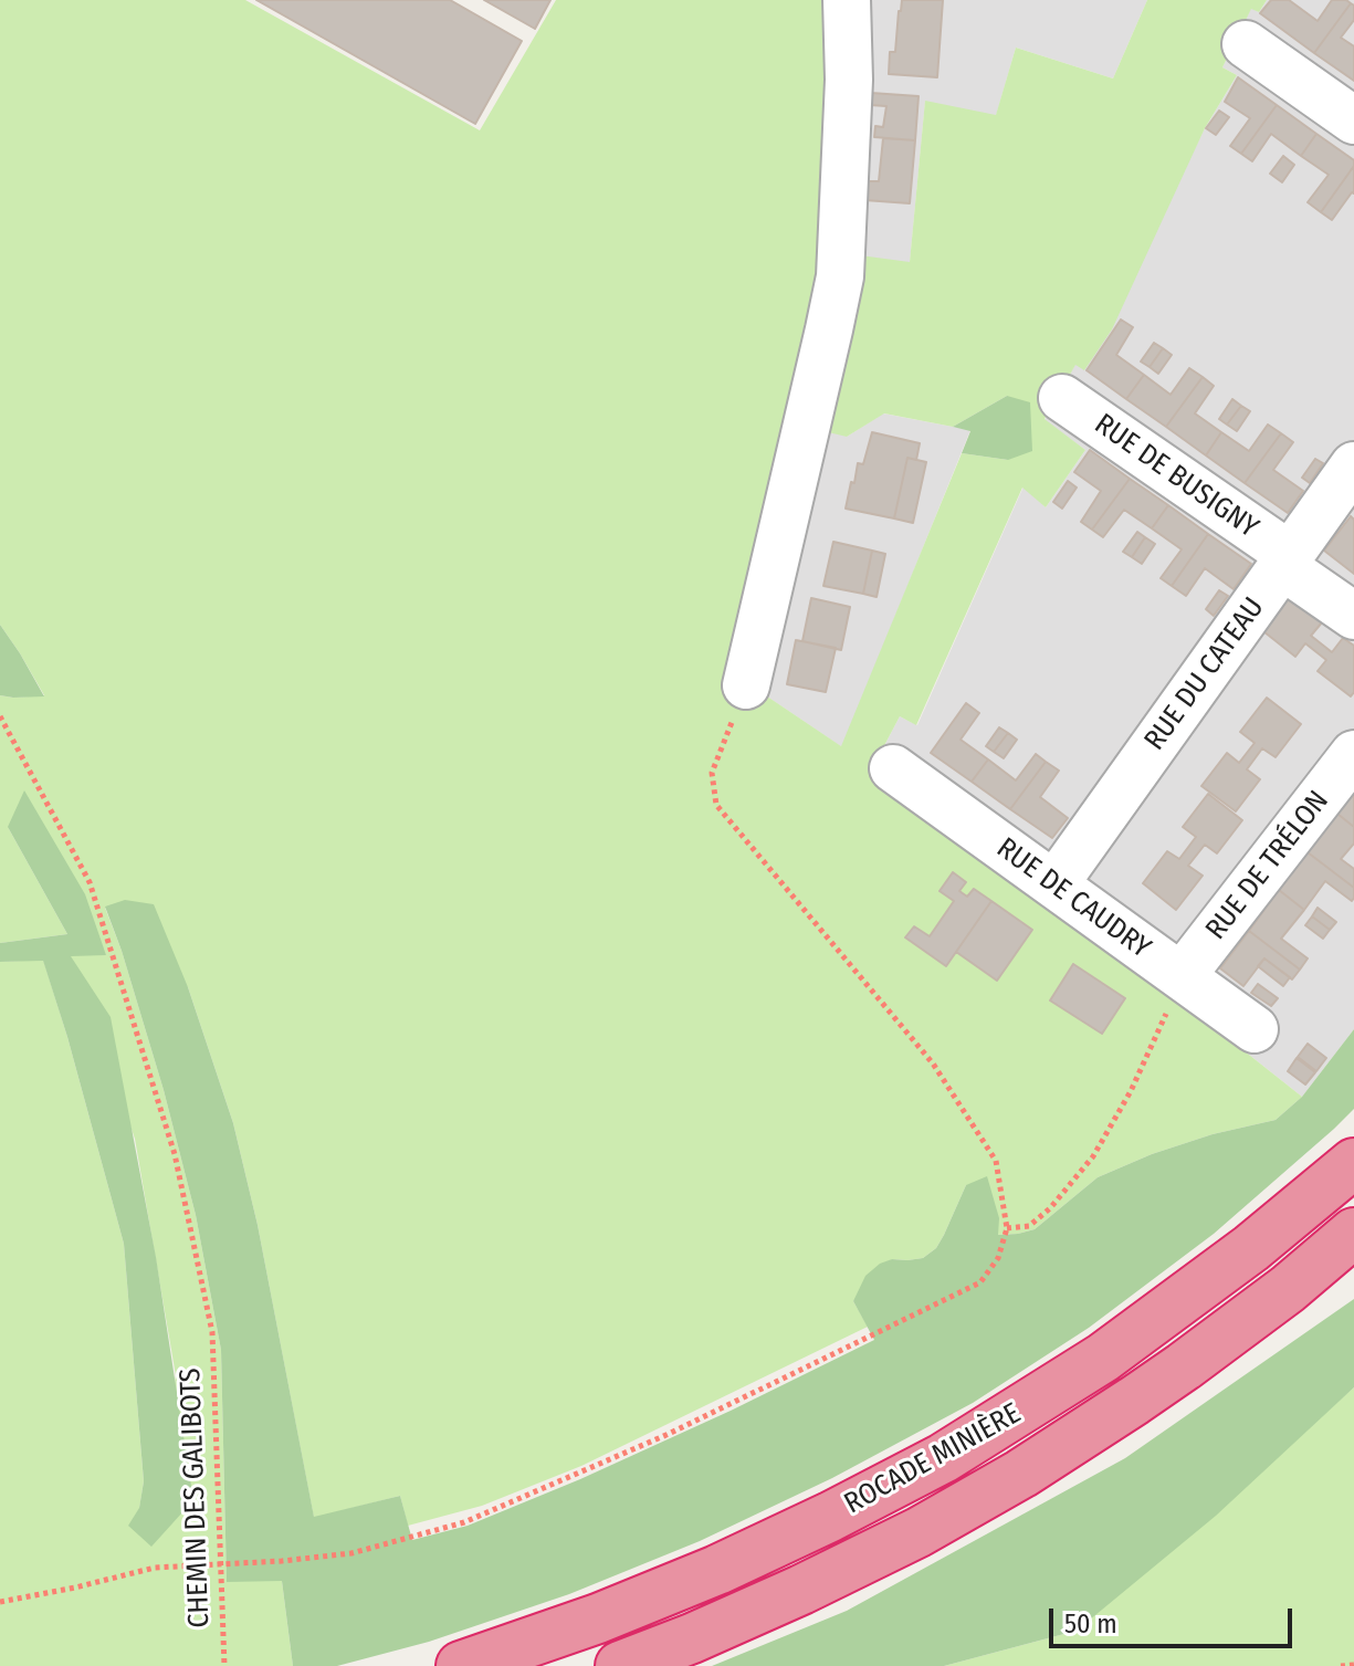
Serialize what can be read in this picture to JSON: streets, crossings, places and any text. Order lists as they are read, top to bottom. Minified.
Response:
{"streets":{"highway":["ROCADE MINIÈRE"],"street":["RUE DE BUSIGNY","RUE DU CATEAU","RUE DE TRÉLON","RUE DE CAUDRY"],"path":["CHEMIN DES GALIBOTS"]},"crossings":[["RUE DE BUSIGNY","RUE DU CATEAU"],["RUE DU CATEAU","RUE DE CAUDRY"],["RUE DE TRÉLON","RUE DE CAUDRY"]],"scale_bar":"50 m"}
